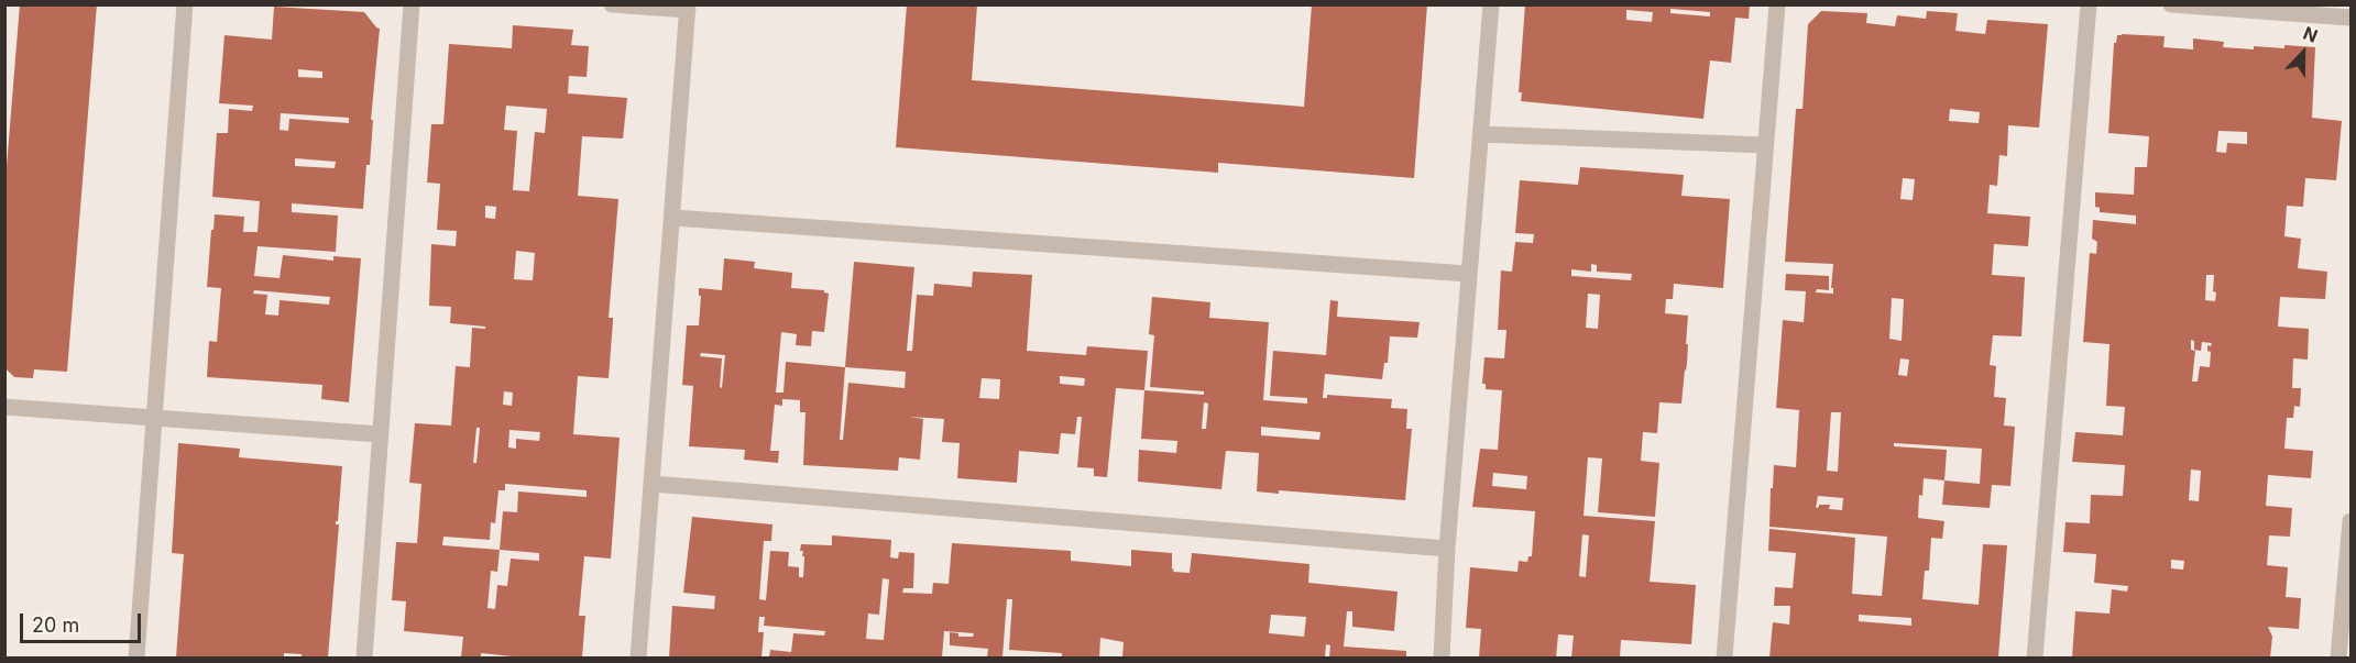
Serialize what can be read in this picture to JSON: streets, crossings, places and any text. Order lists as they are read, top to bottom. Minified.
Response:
{"scale_bar":"20 m","north":"top"}
